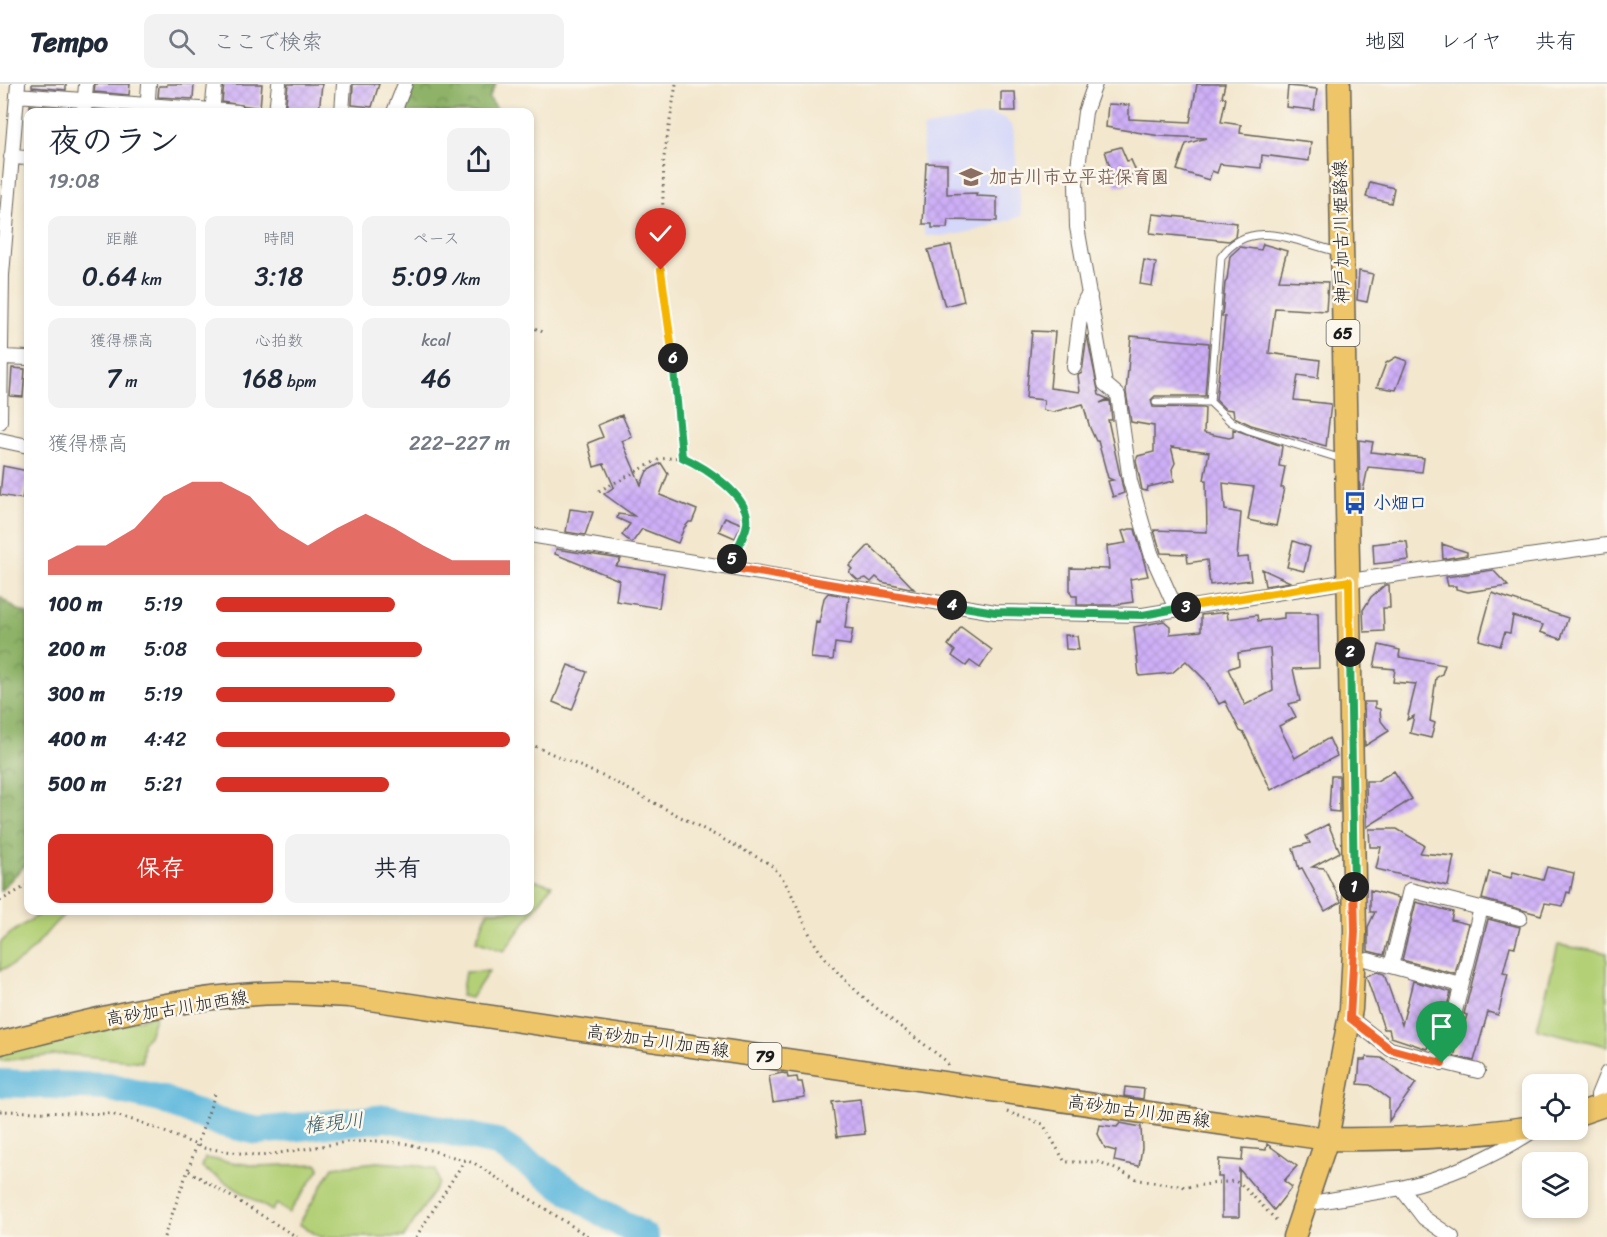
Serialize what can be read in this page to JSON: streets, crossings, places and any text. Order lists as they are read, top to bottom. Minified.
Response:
{"streets":{"main road":["神戸加古川姫路線","65","高砂加古川加西線","79"]},"crossings":[["神戸加古川姫路線","高砂加古川加西線"]],"water":["権現川"],"places":{"school or university":["加古川市立平荘保育園"],"bus stop":["小畑口"]},"page":{"header":"Tempo","search":"ここで検索","nav":["地図","レイヤ","共有"],"heading":["夜のラン","19:08"],"stats":[["距離","0.64 km"],["時間","3:18"],["ペース","5:09 /km"],["獲得標高","7 m"],["心拍数","168 bpm"],["kcal","46"]],"pins":["6","5","4","3","2","1"],"chart":["獲得標高","222–227 m"],"list":[{"name":"100 m","note":"5:19"},{"name":"200 m","note":"5:08"},{"name":"300 m","note":"5:19"},{"name":"400 m","note":"4:42"},{"name":"500 m","note":"5:21"}],"buttons":["保存","共有"]}}
